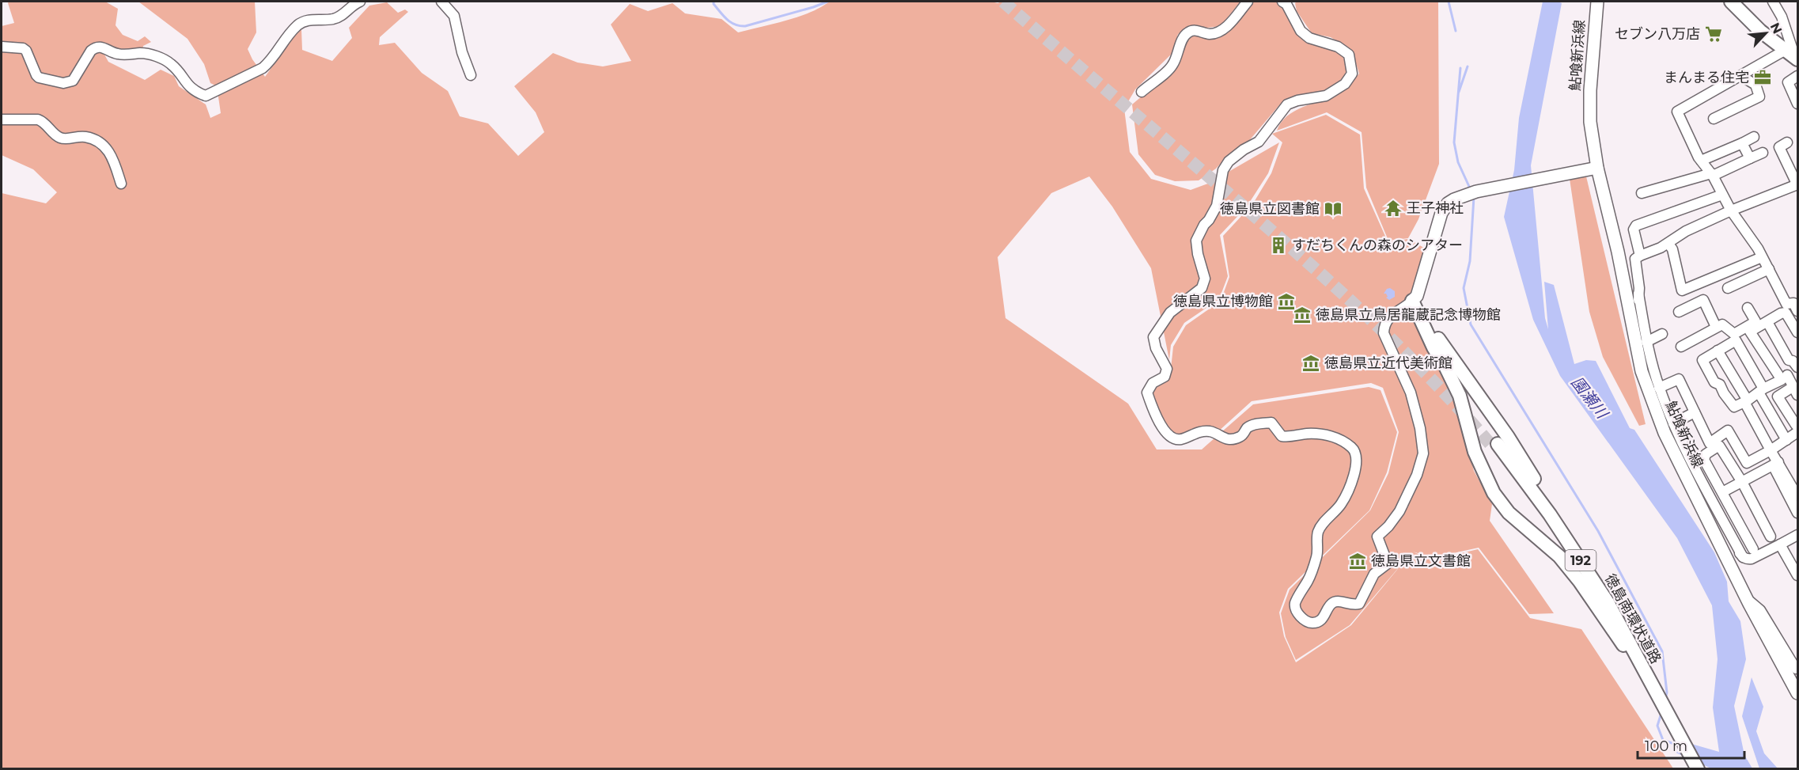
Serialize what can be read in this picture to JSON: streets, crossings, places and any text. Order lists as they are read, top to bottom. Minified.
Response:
{"streets":{"highway":["192","徳島南環状道路"],"main road":["鮎喰新浜線"]},"water":["園瀬川"],"places":{"supermarket":["セブン八万店"],"office":["まんまる住宅"],"temple":["王子神社"],"library":["徳島県立図書館"],"building":["すだちくんの森のシアター"],"museum":["徳島県立博物館","徳島県立鳥居龍蔵記念博物館","徳島県立近代美術館","徳島県立文書館"]},"scale_bar":"100 m","north":"top right"}
